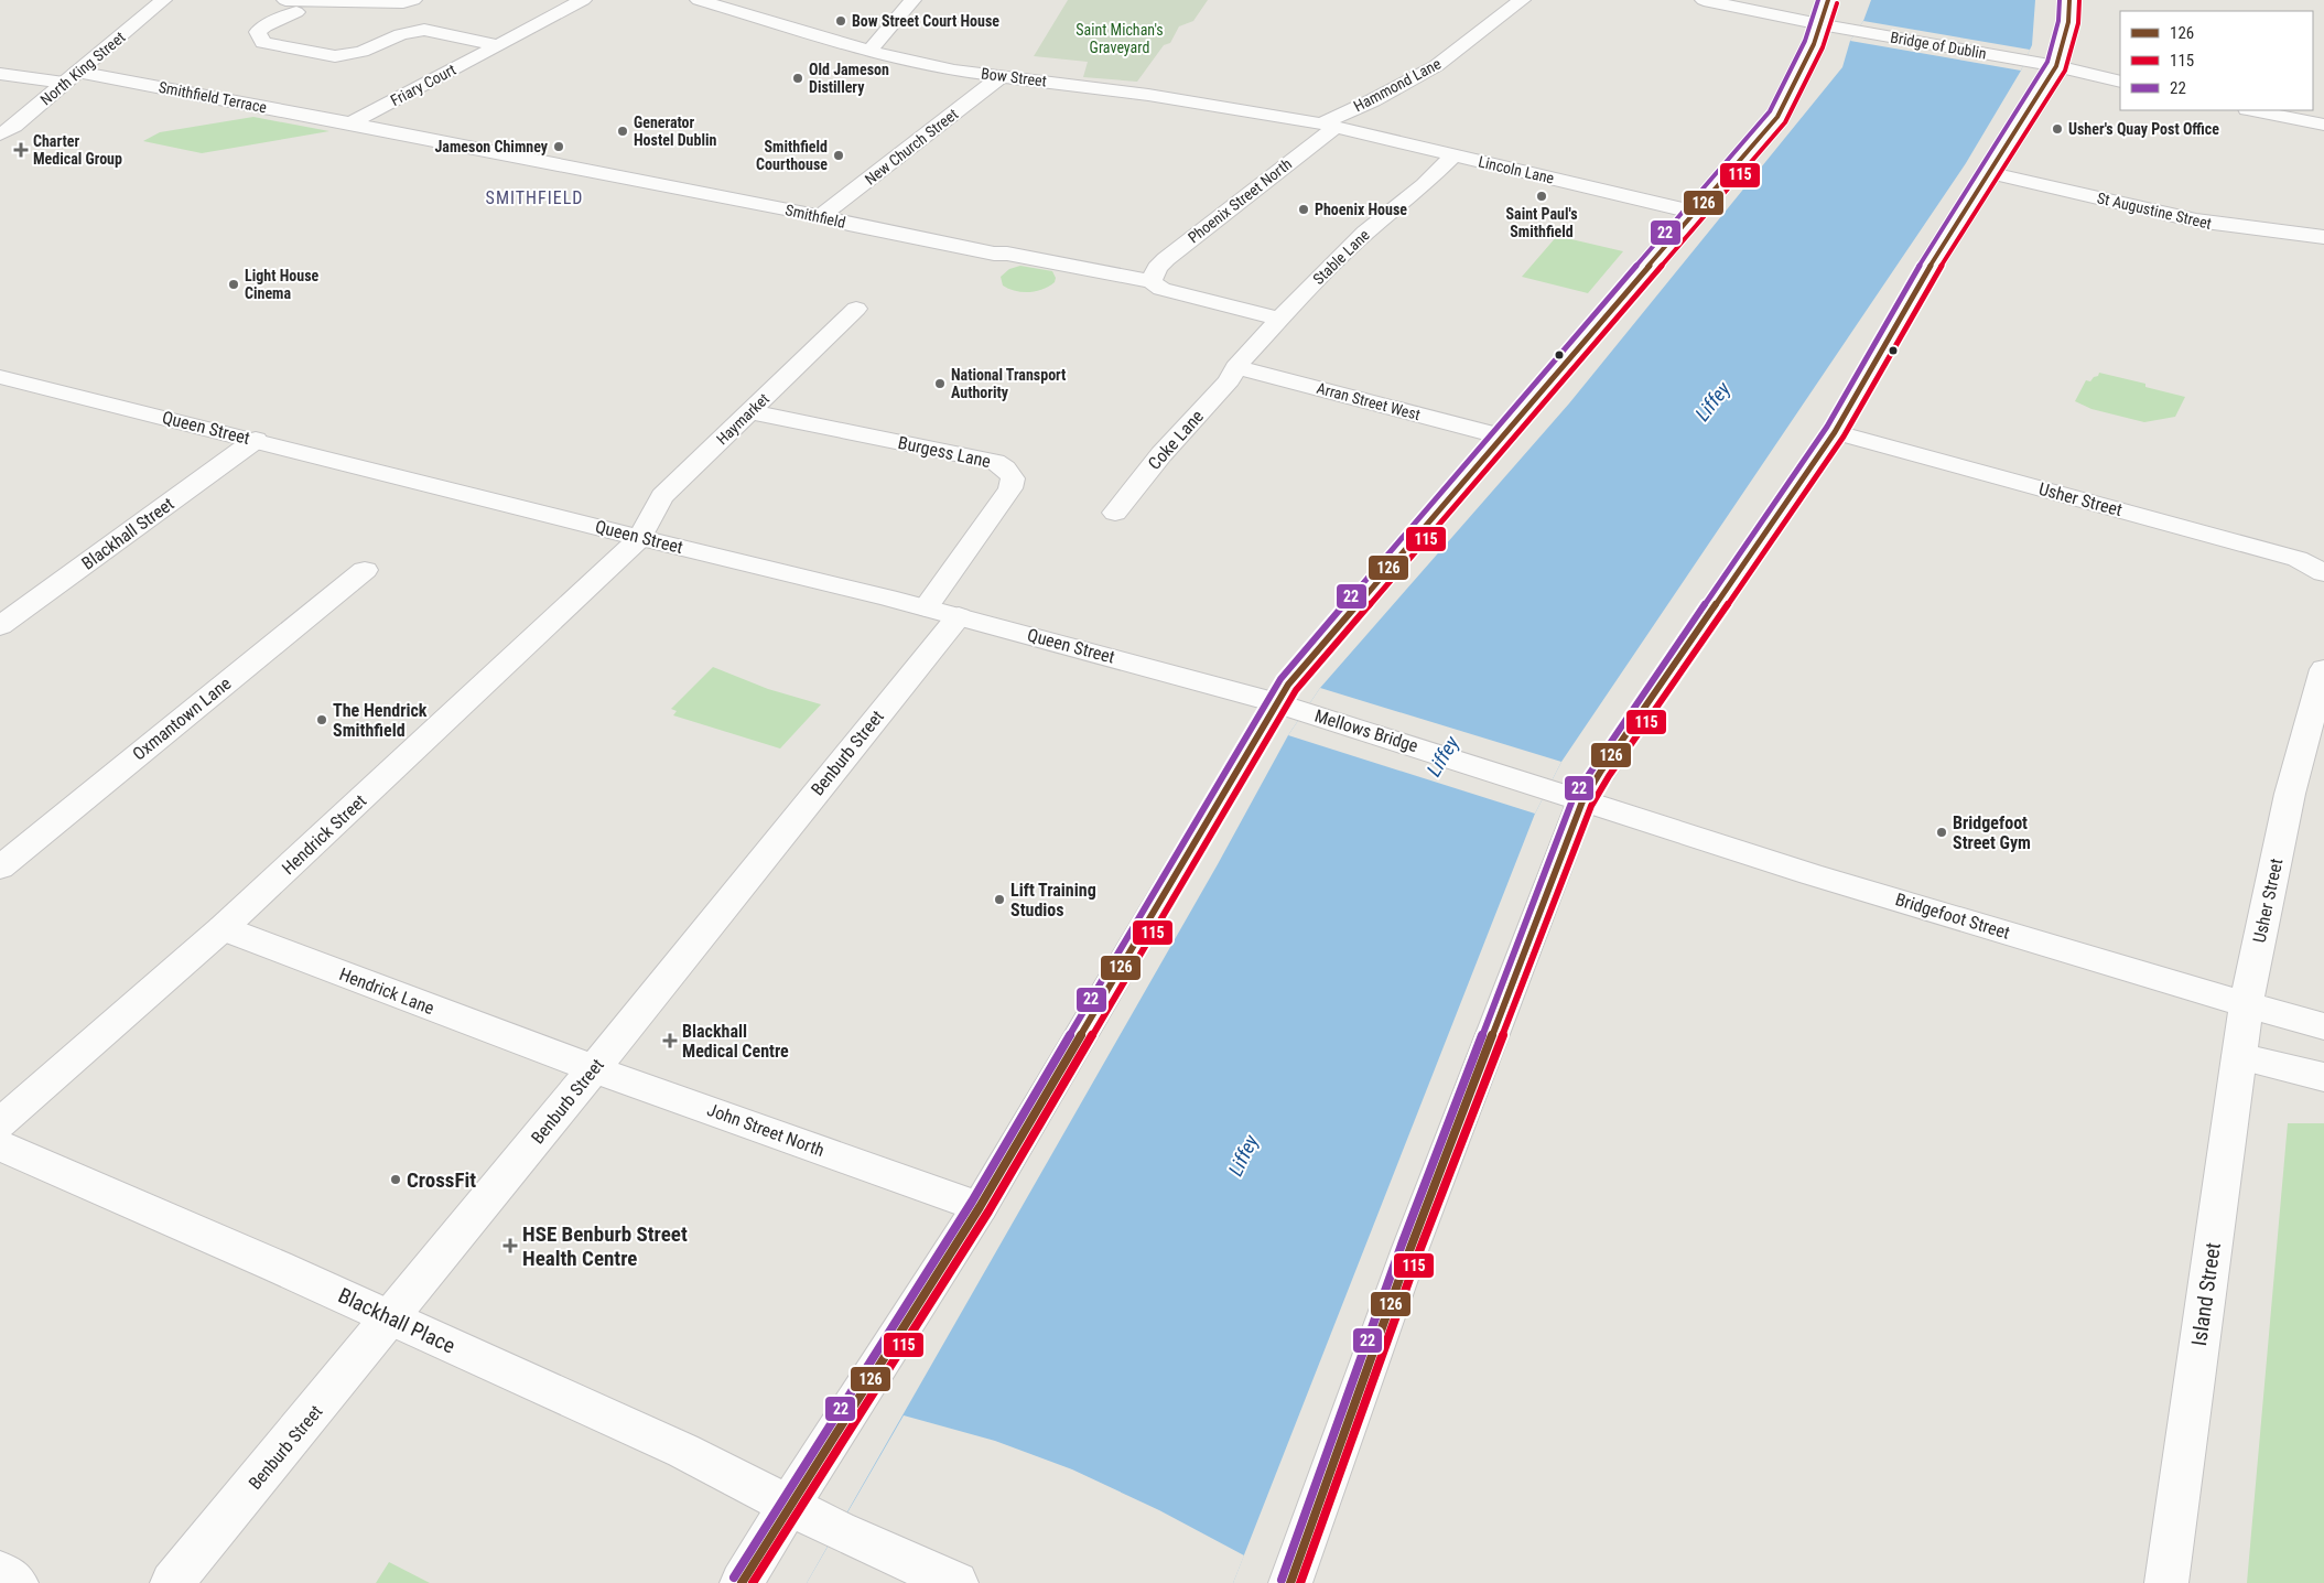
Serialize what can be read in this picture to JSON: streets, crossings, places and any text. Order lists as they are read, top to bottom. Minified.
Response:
{"streets":{"street":["Bridge of Dublin","North King Street","Bow Street","Friary Court","Hammond Lane","Smithfield Terrace","New Church Street","Lincoln Lane","Phoenix Street North","St Augustine Street","Smithfield","Stable Lane","Arran Street West","Haymarket","Queen Street","Coke Lane","Burgess Lane","Usher Street","Blackhall Street","Oxmantown Lane","Mellows Bridge","Benburb Street","Hendrick Street","Bridgefoot Street","Hendrick Lane","John Street North","Island Street","Blackhall Place"]},"crossings":[["North King Street","Smithfield Terrace"],["Bow Street","Hammond Lane"],["Bow Street","New Church Street"],["Bow Street","Lincoln Lane"],["Bow Street","Phoenix Street North"],["Friary Court","Smithfield Terrace"],["Friary Court","Smithfield"],["Hammond Lane","Lincoln Lane"],["Hammond Lane","Phoenix Street North"],["Smithfield Terrace","Smithfield"],["New Church Street","Smithfield"],["Lincoln Lane","Phoenix Street North"],["Lincoln Lane","Stable Lane"],["Phoenix Street North","Smithfield"],["Smithfield","Stable Lane"],["Stable Lane","Arran Street West"],["Stable Lane","Coke Lane"],["Arran Street West","Coke Lane"],["Haymarket","Queen Street"],["Haymarket","Burgess Lane"],["Haymarket","Hendrick Street"],["Queen Street","Burgess Lane"],["Queen Street","Blackhall Street"],["Queen Street","Mellows Bridge"],["Queen Street","Benburb Street"],["Queen Street","Hendrick Street"],["Usher Street","Bridgefoot Street"],["Usher Street","Island Street"],["Mellows Bridge","Bridgefoot Street"],["Benburb Street","John Street North"],["Benburb Street","Blackhall Place"],["Hendrick Street","Hendrick Lane"],["Bridgefoot Street","Island Street"],["Hendrick Lane","John Street North"]],"districts":["SMITHFIELD"],"water":["Liffey"],"parks":["Saint Michan's Graveyard"],"places":{"other":["Bow Street Court House","Old Jameson Distillery","Usher's Quay Post Office","Generator Hostel Dublin","Jameson Chimney","Smithfield Courthouse","Saint Paul's Smithfield","Phoenix House","Light House Cinema","National Transport Authority","The Hendrick Smithfield","Bridgefoot Street Gym","Lift Training Studios","CrossFit"],"health":["Charter Medical Group","Blackhall Medical Centre","HSE Benburb Street Health Centre"]},"lines":["transit line 126","transit line 115","transit line 22"],"legend":["126","115","22"]}
